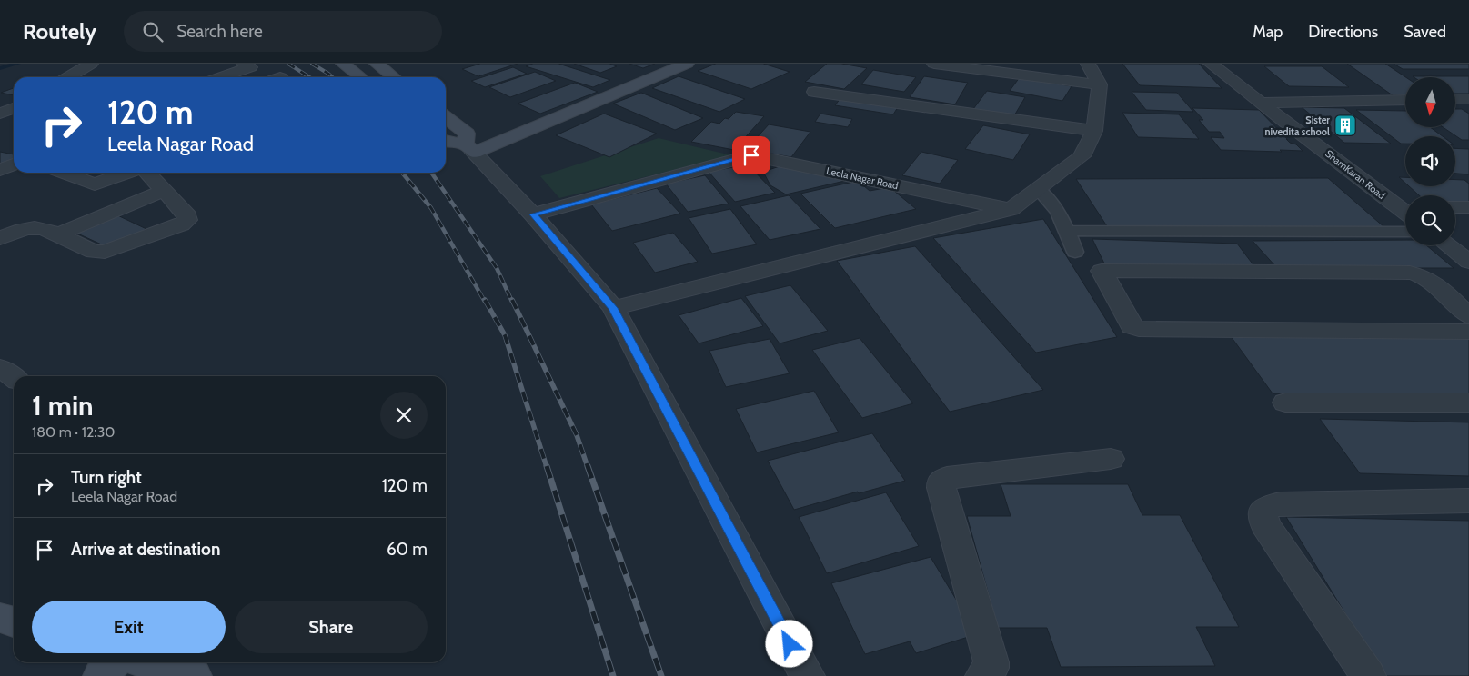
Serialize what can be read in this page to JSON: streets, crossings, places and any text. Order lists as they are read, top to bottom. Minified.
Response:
{"streets":{"street":["ShamKaran Road","Leela Nagar Road"]},"places":{"building":["Sister nivedita school"]},"north":"bottom","page":{"header":"Routely","search":"Search here","nav":["Map","Directions","Saved"],"turn":["120 m","Leela Nagar Road"],"heading":["1 min","180 m · 12:30"],"list":[{"name":"Turn right","note":"Leela Nagar Road","value":"120 m"},{"name":"Arrive at destination","value":"60 m"}],"buttons":["Exit","Share"]}}
